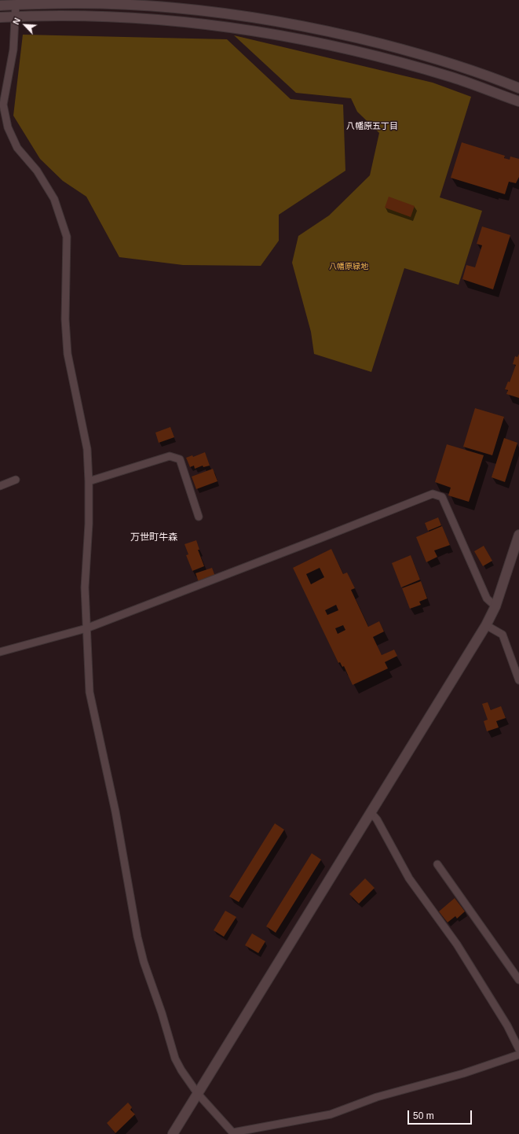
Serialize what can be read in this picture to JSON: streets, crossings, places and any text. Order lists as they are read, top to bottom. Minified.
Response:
{"districts":["八幡原五丁目","万世町牛森"],"parks":["八幡原緑地"],"scale_bar":"50 m","north":"top left"}
